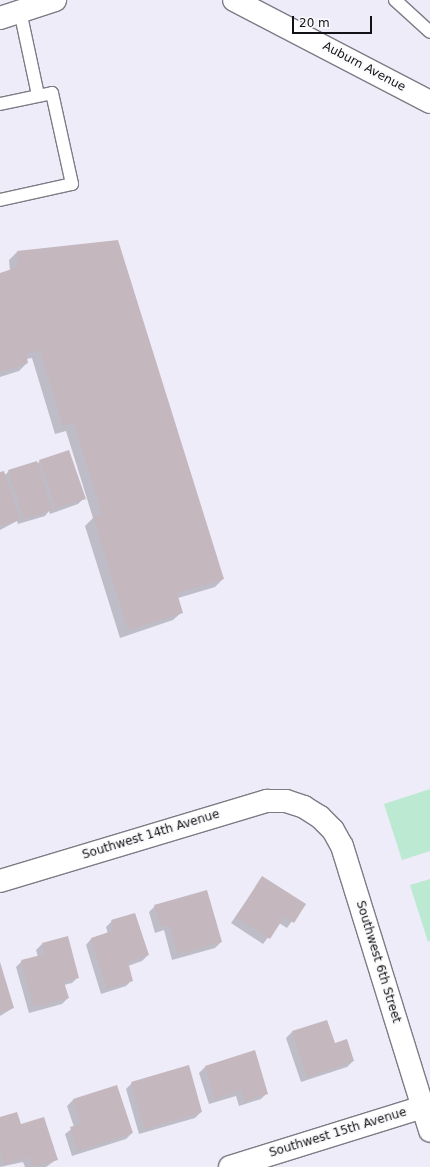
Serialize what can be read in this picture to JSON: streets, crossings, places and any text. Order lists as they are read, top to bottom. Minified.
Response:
{"streets":{"street":["Auburn Avenue","Southwest 14th Avenue","Southwest 6th Street","Southwest 15th Avenue"]},"crossings":[["Southwest 14th Avenue","Southwest 6th Street"],["Southwest 6th Street","Southwest 15th Avenue"]],"scale_bar":"20 m"}
